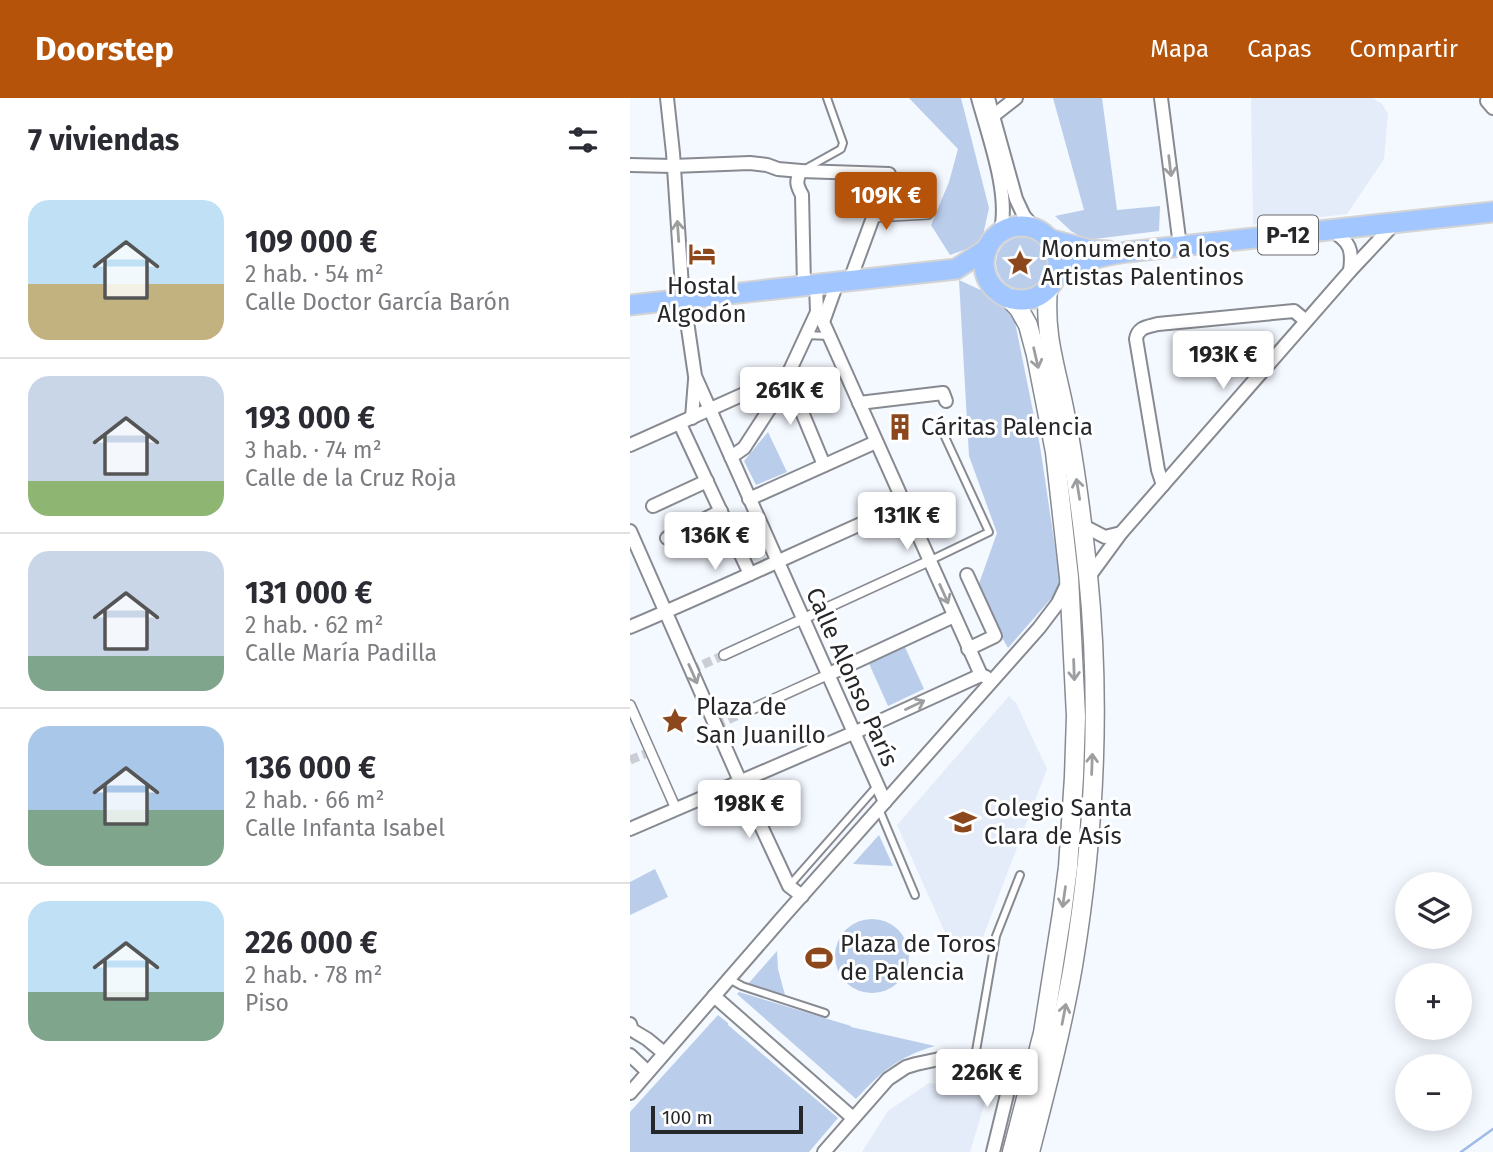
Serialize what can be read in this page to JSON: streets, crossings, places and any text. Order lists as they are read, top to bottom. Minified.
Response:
{"streets":{"highway":["P-12"],"street":["Calle Alonso París"]},"places":{"hotel":["Hostal Algodón"],"place":["Monumento a los Artistas Palentinos","Plaza de San Juanillo"],"building":["Cáritas Palencia"],"school or university":["Colegio Santa Clara de Asís"],"sports":["Plaza de Toros de Palencia"]},"scale_bar":"100 m","page":{"header":"Doorstep","nav":["Mapa","Capas","Compartir"],"heading":"7 viviendas","price":["109K €","193K €","261K €","131K €","136K €","198K €","226K €"],"list":[{"name":"109 000 €","note":"2 hab. · 54 m² · Calle Doctor García Barón"},{"name":"193 000 €","note":"3 hab. · 74 m² · Calle de la Cruz Roja"},{"name":"131 000 €","note":"2 hab. · 62 m² · Calle María Padilla"},{"name":"136 000 €","note":"2 hab. · 66 m² · Calle Infanta Isabel"},{"name":"226 000 €","note":"2 hab. · 78 m² · Piso"}],"map_buttons":["+","−"],"scale":"100 m"}}
